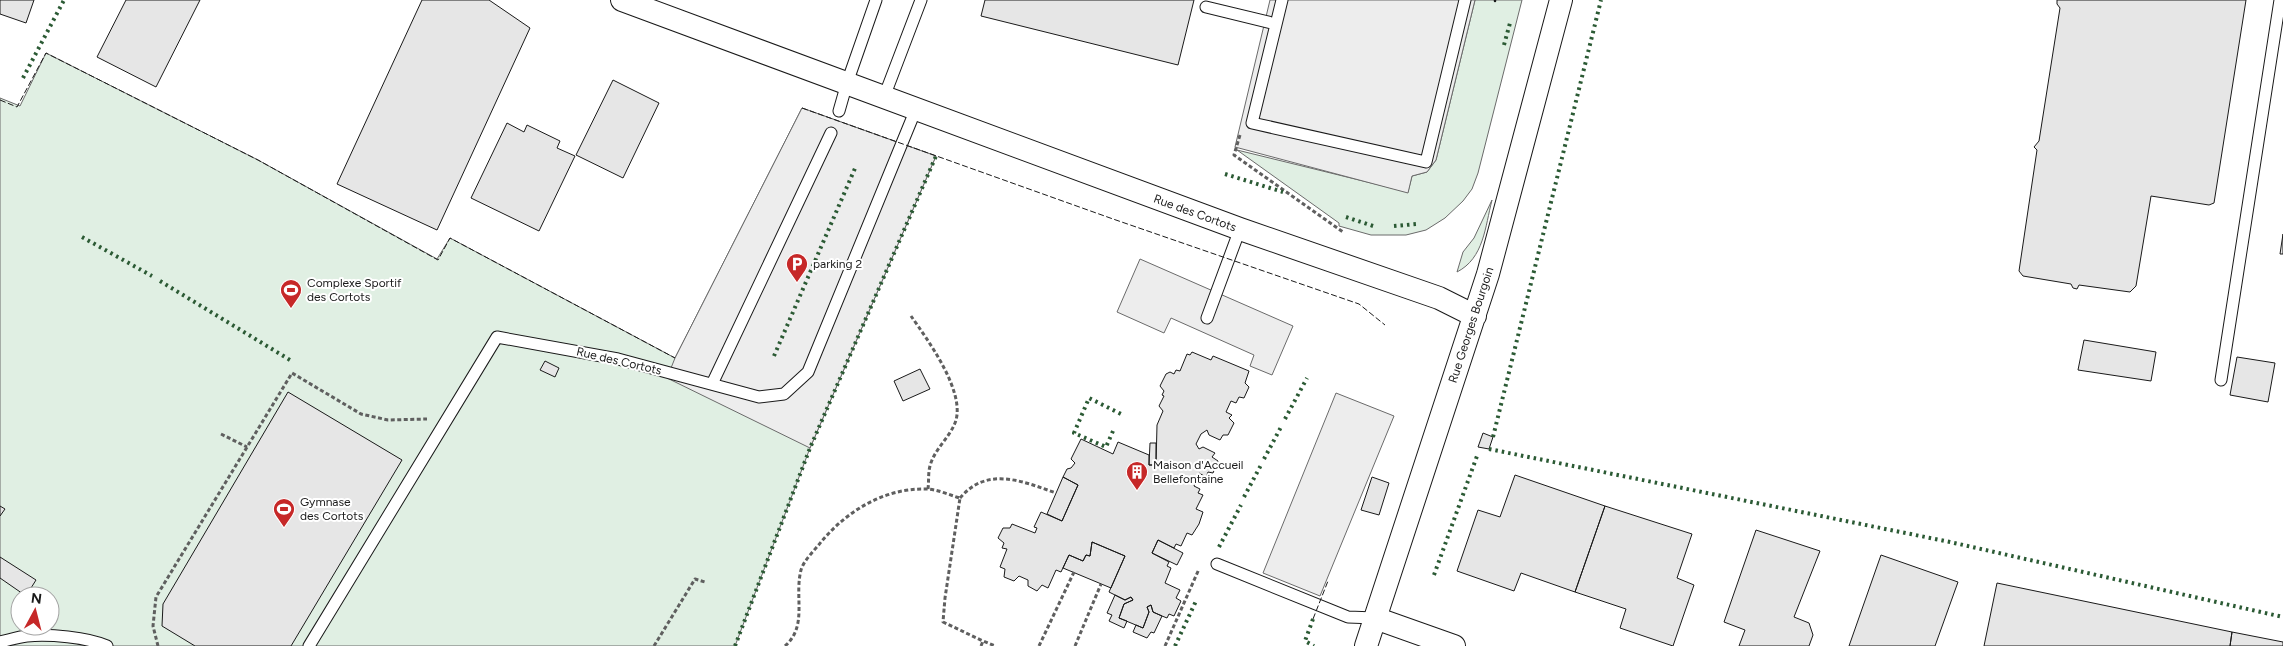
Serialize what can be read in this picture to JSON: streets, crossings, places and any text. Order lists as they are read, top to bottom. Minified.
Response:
{"streets":{"street":["Rue des Cortots","Rue Georges Bourgoin"]},"crossings":[["Rue des Cortots","Rue Georges Bourgoin"]],"places":{"parking":["parking 2"],"sports":["Complexe Sportif des Cortots","Gymnase des Cortots"],"building":["Maison d'Accueil Bellefontaine"]},"north":"top"}
